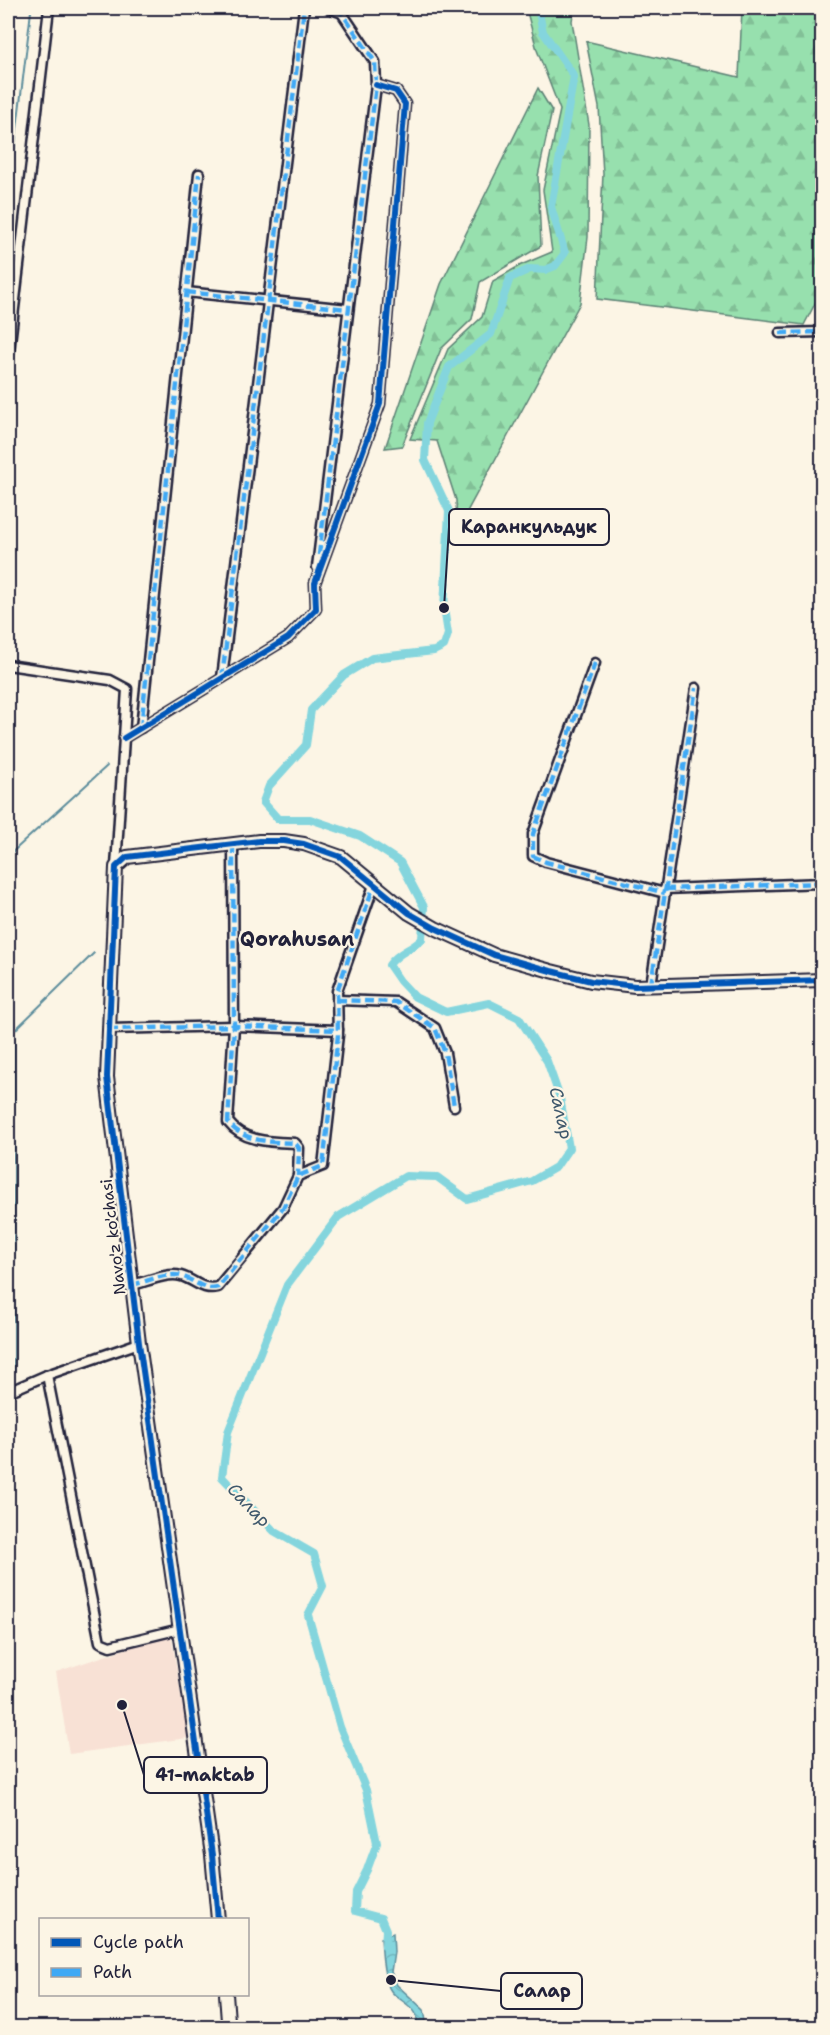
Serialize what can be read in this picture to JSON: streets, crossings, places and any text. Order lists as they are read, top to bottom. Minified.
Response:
{"streets":{"street":["Navo'z ko'chasi"]},"districts":["Qorahusan"],"water":["Салар"],"places":["Каранкульдук","41-maktab","Салар"],"legend":["Cycle path","Path"]}
